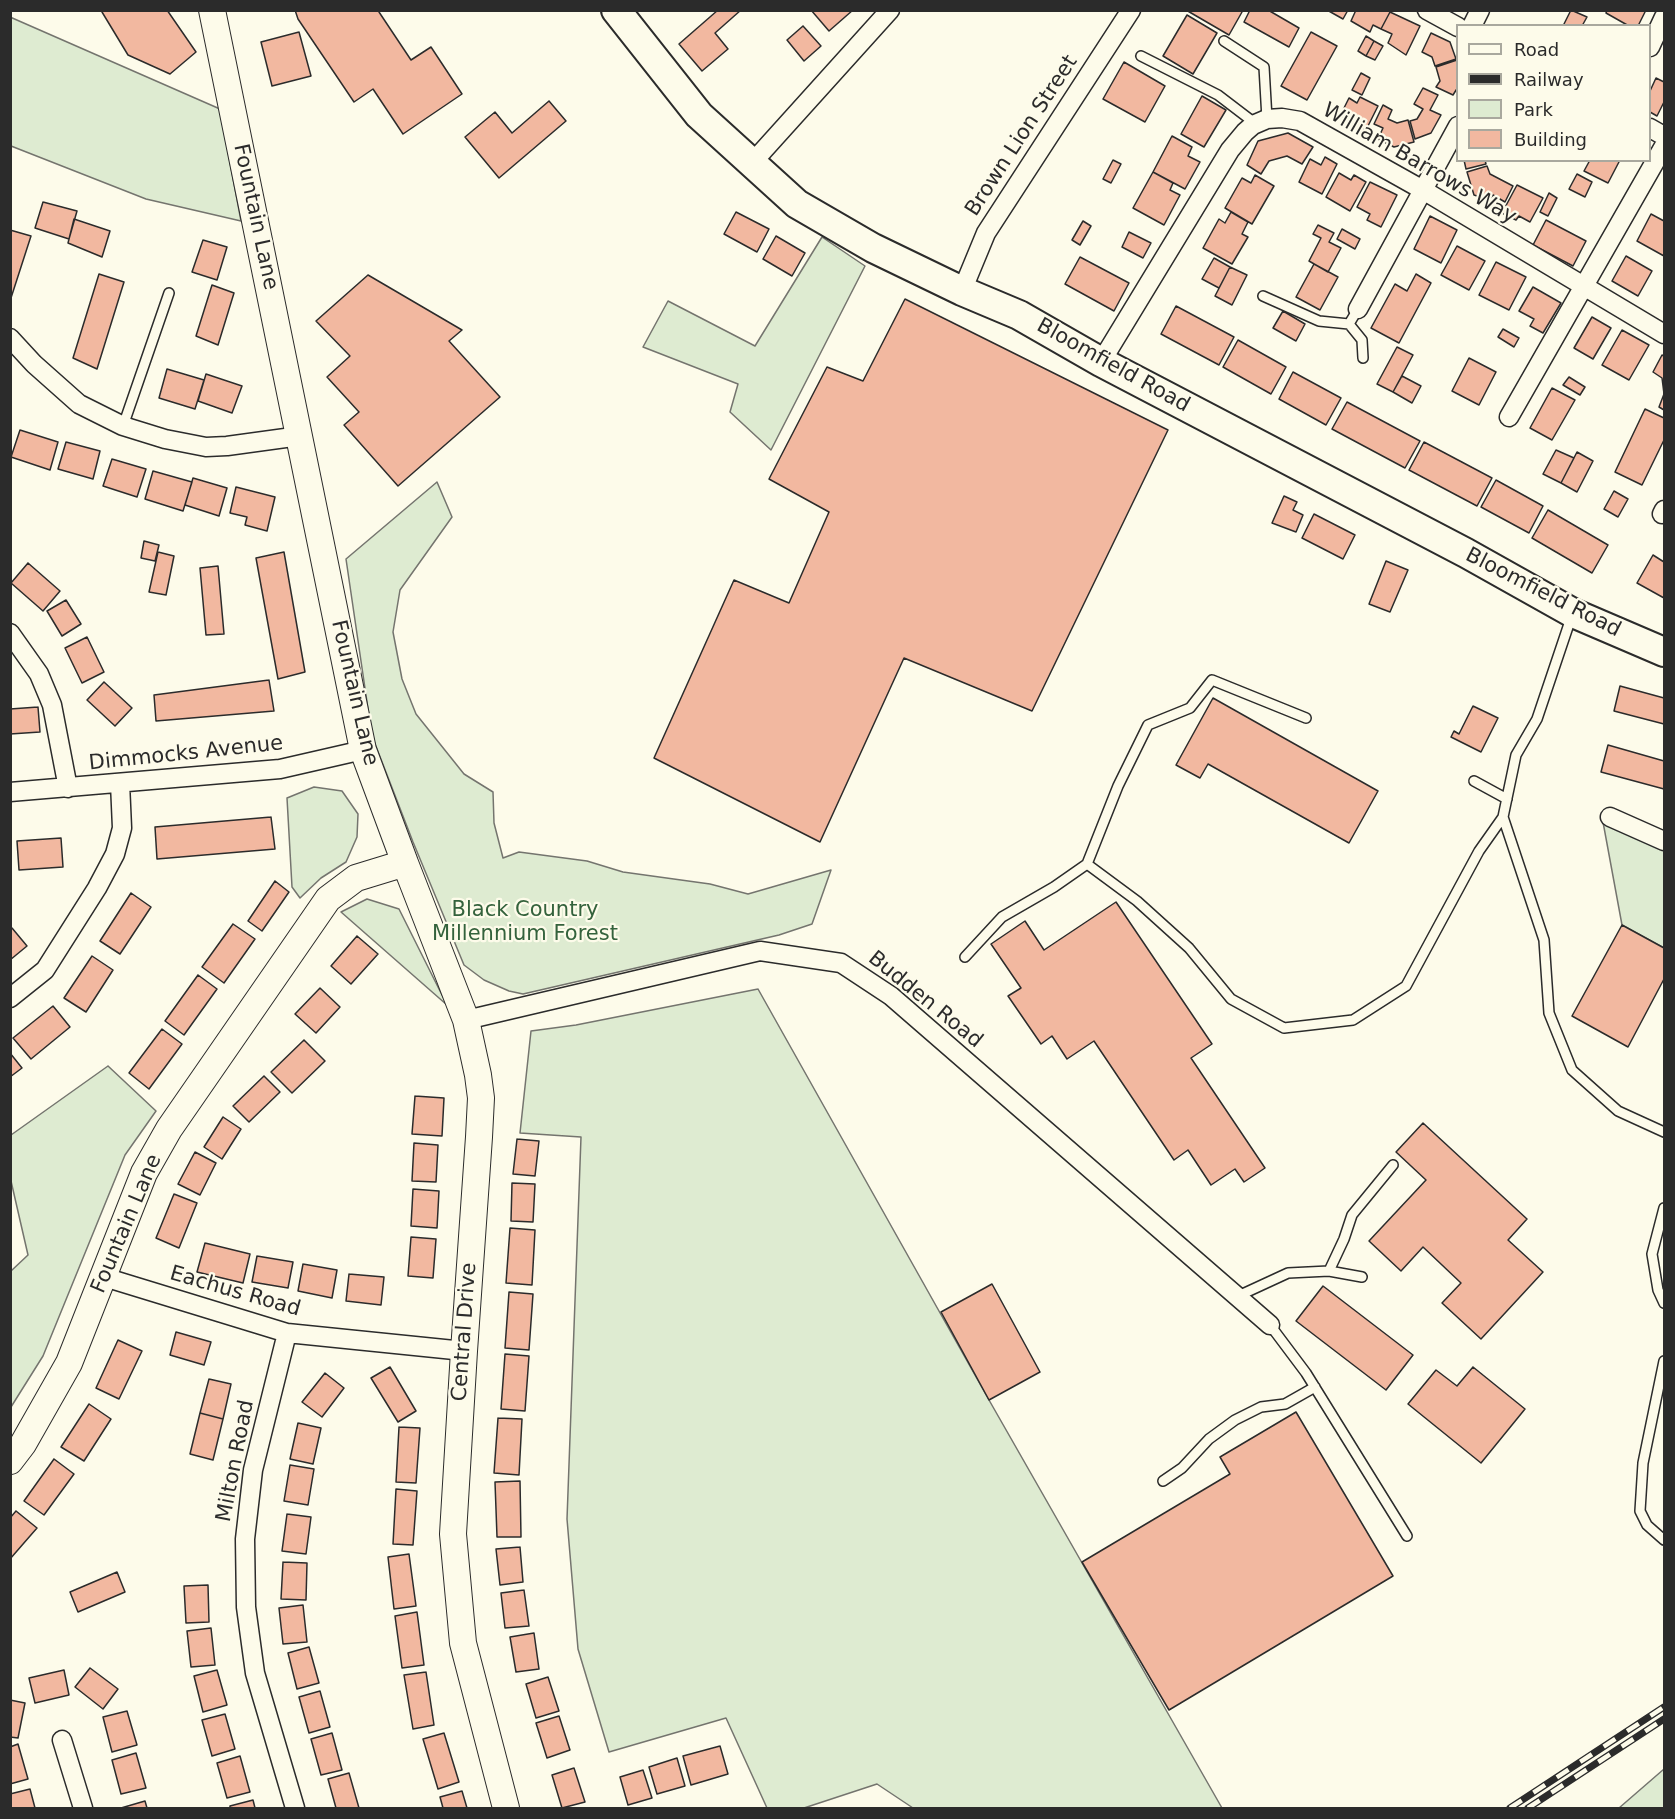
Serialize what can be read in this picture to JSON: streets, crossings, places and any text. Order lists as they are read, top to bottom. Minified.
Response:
{"streets":{"main road":["Bloomfield Road"],"street":["Brown Lion Street","William Barrows Way","Fountain Lane","Dimmocks Avenue","Budden Road","Eachus Road","Central Drive","Milton Road"]},"crossings":[["Brown Lion Street","Bloomfield Road"],["Fountain Lane","Dimmocks Avenue"],["Fountain Lane","Eachus Road"],["Fountain Lane","Central Drive"],["Budden Road","Central Drive"],["Eachus Road","Central Drive"],["Eachus Road","Milton Road"]],"parks":["Black Country Millennium Forest"],"legend":["Road","Railway","Park","Building"]}
